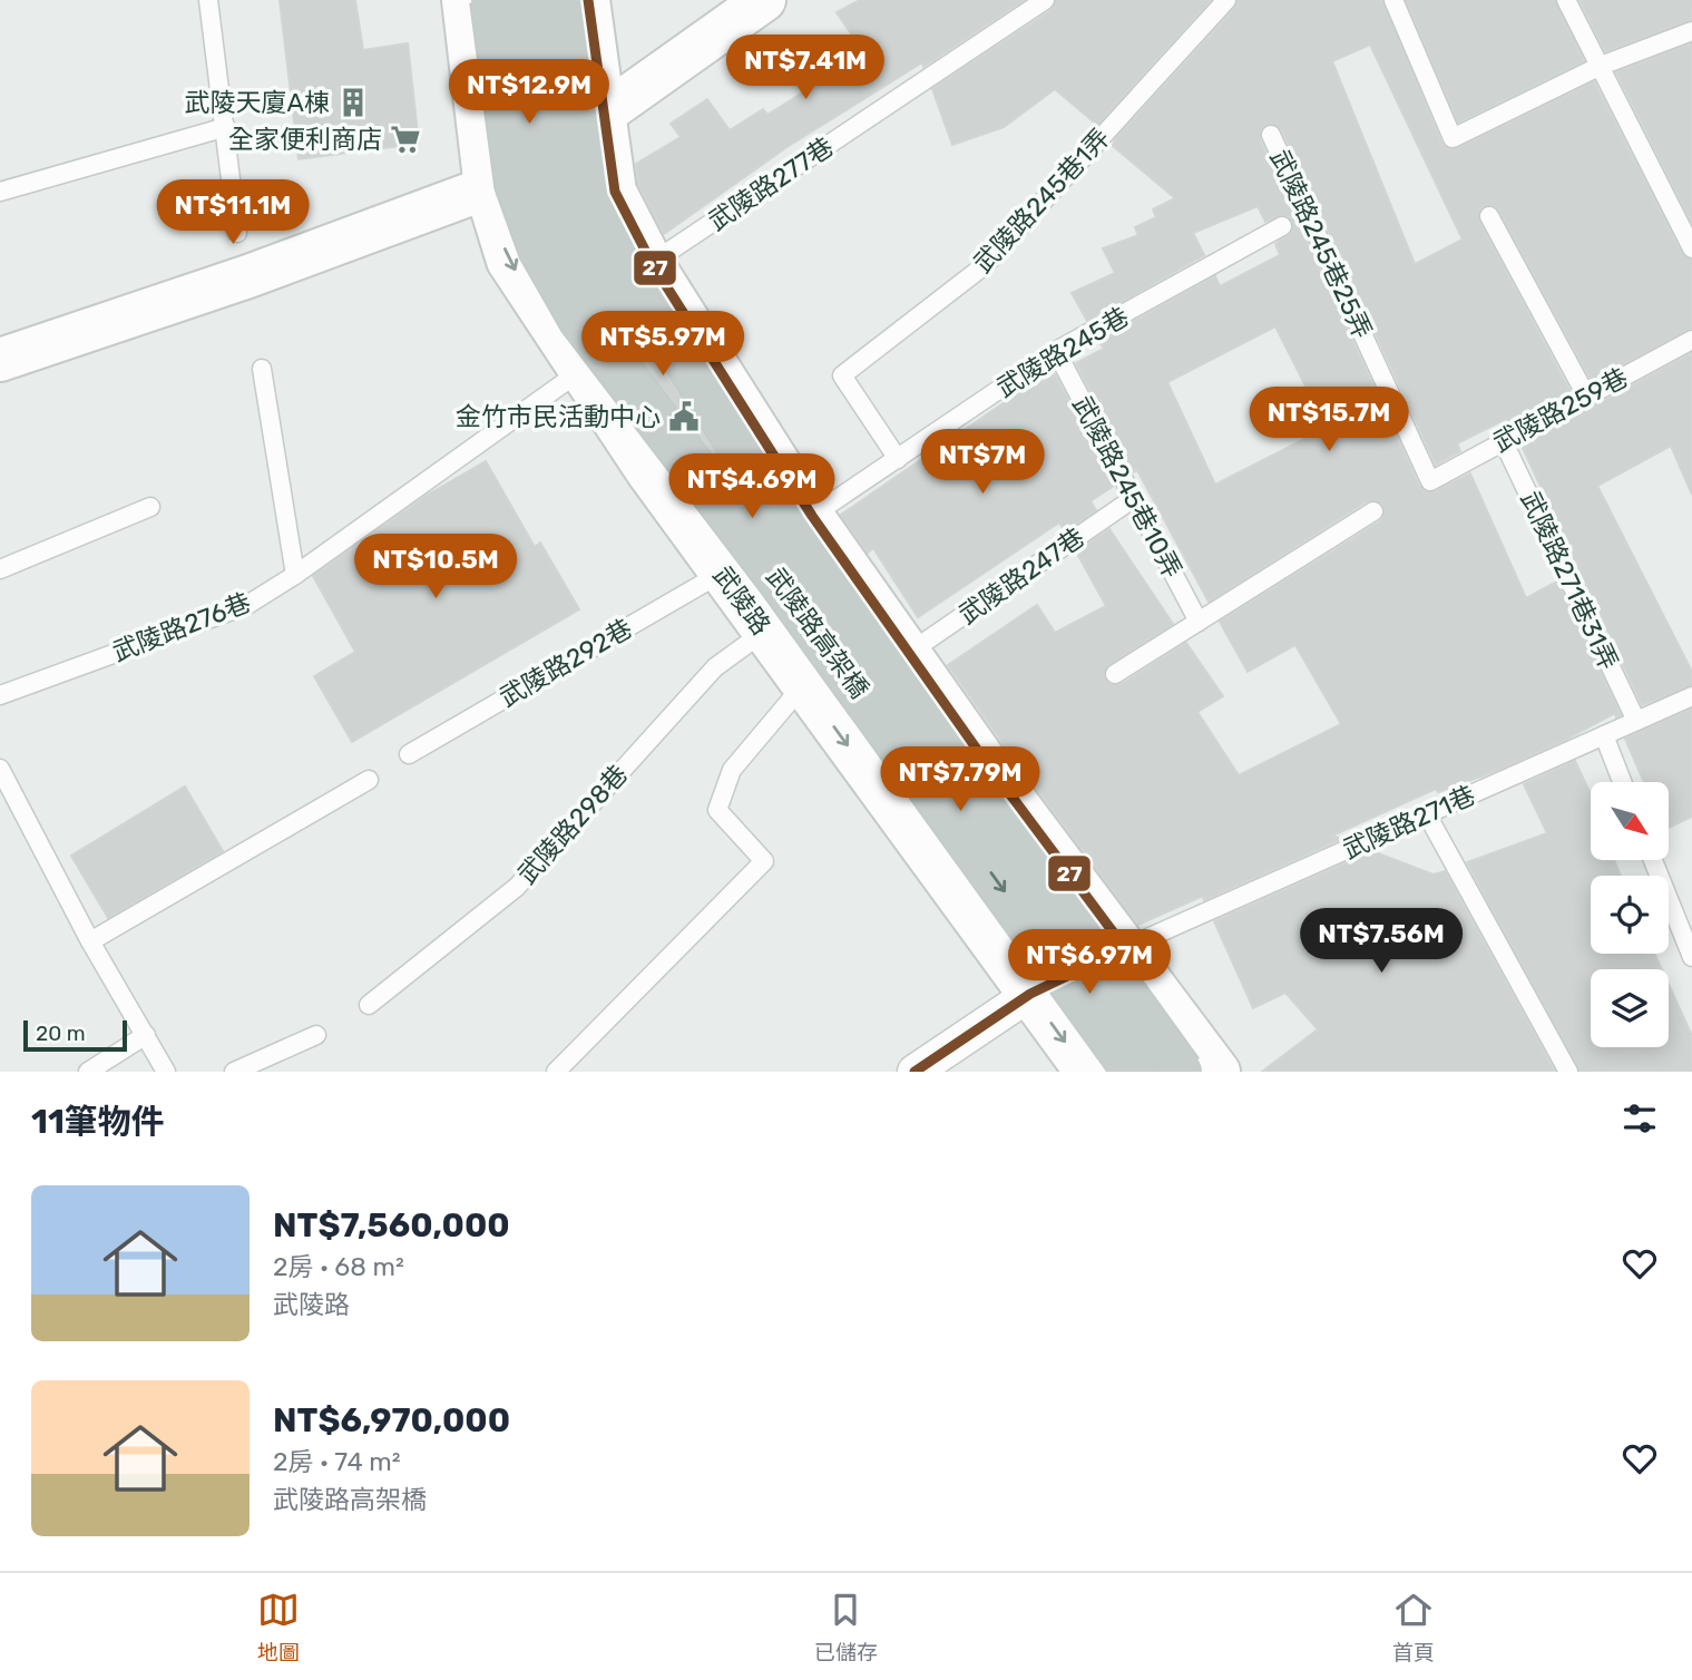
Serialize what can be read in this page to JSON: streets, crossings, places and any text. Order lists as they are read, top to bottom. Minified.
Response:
{"streets":{"highway":["武陵路高架橋"],"street":["武陵路"],"lane":["武陵路277巷","武陵路245巷1弄","武陵路245巷25弄","武陵路245巷","武陵路259巷","武陵路245巷10弄","武陵路247巷","武陵路271巷31弄","武陵路276巷","武陵路292巷","武陵路271巷","武陵路298巷"]},"crossings":[["武陵路245巷1弄","武陵路245巷"],["武陵路245巷25弄","武陵路259巷"],["武陵路245巷","武陵路245巷10弄"],["武陵路245巷","武陵路高架橋"],["武陵路259巷","武陵路271巷31弄"],["武陵路245巷10弄","武陵路247巷"],["武陵路271巷31弄","武陵路271巷"],["武陵路","武陵路276巷"],["武陵路","武陵路292巷"],["武陵路","武陵路298巷"]],"places":{"building":["武陵天廈A棟"],"supermarket":["全家便利商店"],"public building":["金竹市民活動中心"]},"lines":["transit line 27"],"scale_bar":"20 m","north":"bottom right","page":{"price":["NT$7.41M","NT$12.9M","NT$11.1M","NT$5.97M","NT$15.7M","NT$7M","NT$4.69M","NT$10.5M","NT$7.79M","NT$7.56M","NT$6.97M"],"scale":"20 m","heading":"11筆物件","list":[{"name":"NT$7,560,000","note":"2房 · 68 m² · 武陵路"},{"name":"NT$6,970,000","note":"2房 · 74 m² · 武陵路高架橋"}],"tabs":["地圖","已儲存","首頁"]}}
